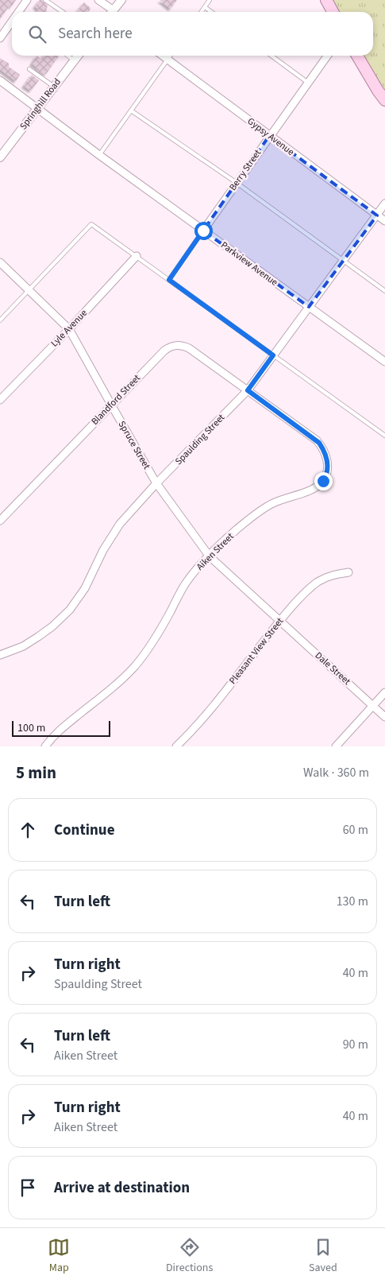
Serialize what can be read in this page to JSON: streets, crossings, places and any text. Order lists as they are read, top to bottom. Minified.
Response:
{"streets":{"street":["Springhill Road","Gypsy Avenue","Berry Street","Parkview Avenue","Lyle Avenue","Blandford Street","Spaulding Street","Spruce Street","Aiken Street","Pleasant View Street","Dale Street"]},"crossings":[["Springhill Road","Parkview Avenue"],["Gypsy Avenue","Berry Street"],["Gypsy Avenue","Spaulding Street"],["Berry Street","Parkview Avenue"],["Parkview Avenue","Spaulding Street"],["Lyle Avenue","Spruce Street"],["Blandford Street","Spaulding Street"],["Blandford Street","Spruce Street"],["Blandford Street","Aiken Street"],["Spaulding Street","Spruce Street"],["Spaulding Street","Aiken Street"],["Spruce Street","Aiken Street"],["Spruce Street","Pleasant View Street"],["Spruce Street","Dale Street"],["Pleasant View Street","Dale Street"]],"scale_bar":"100 m","page":{"search":"Search here","scale":"100 m","heading":["5 min","Walk · 360 m"],"list":[["Continue","60 m"],["Turn left","130 m"],["Turn right","Spaulding Street","40 m"],["Turn left","Aiken Street","90 m"],["Turn right","Aiken Street","40 m"],"Arrive at destination"],"nav":["Map","Directions","Saved"]}}
